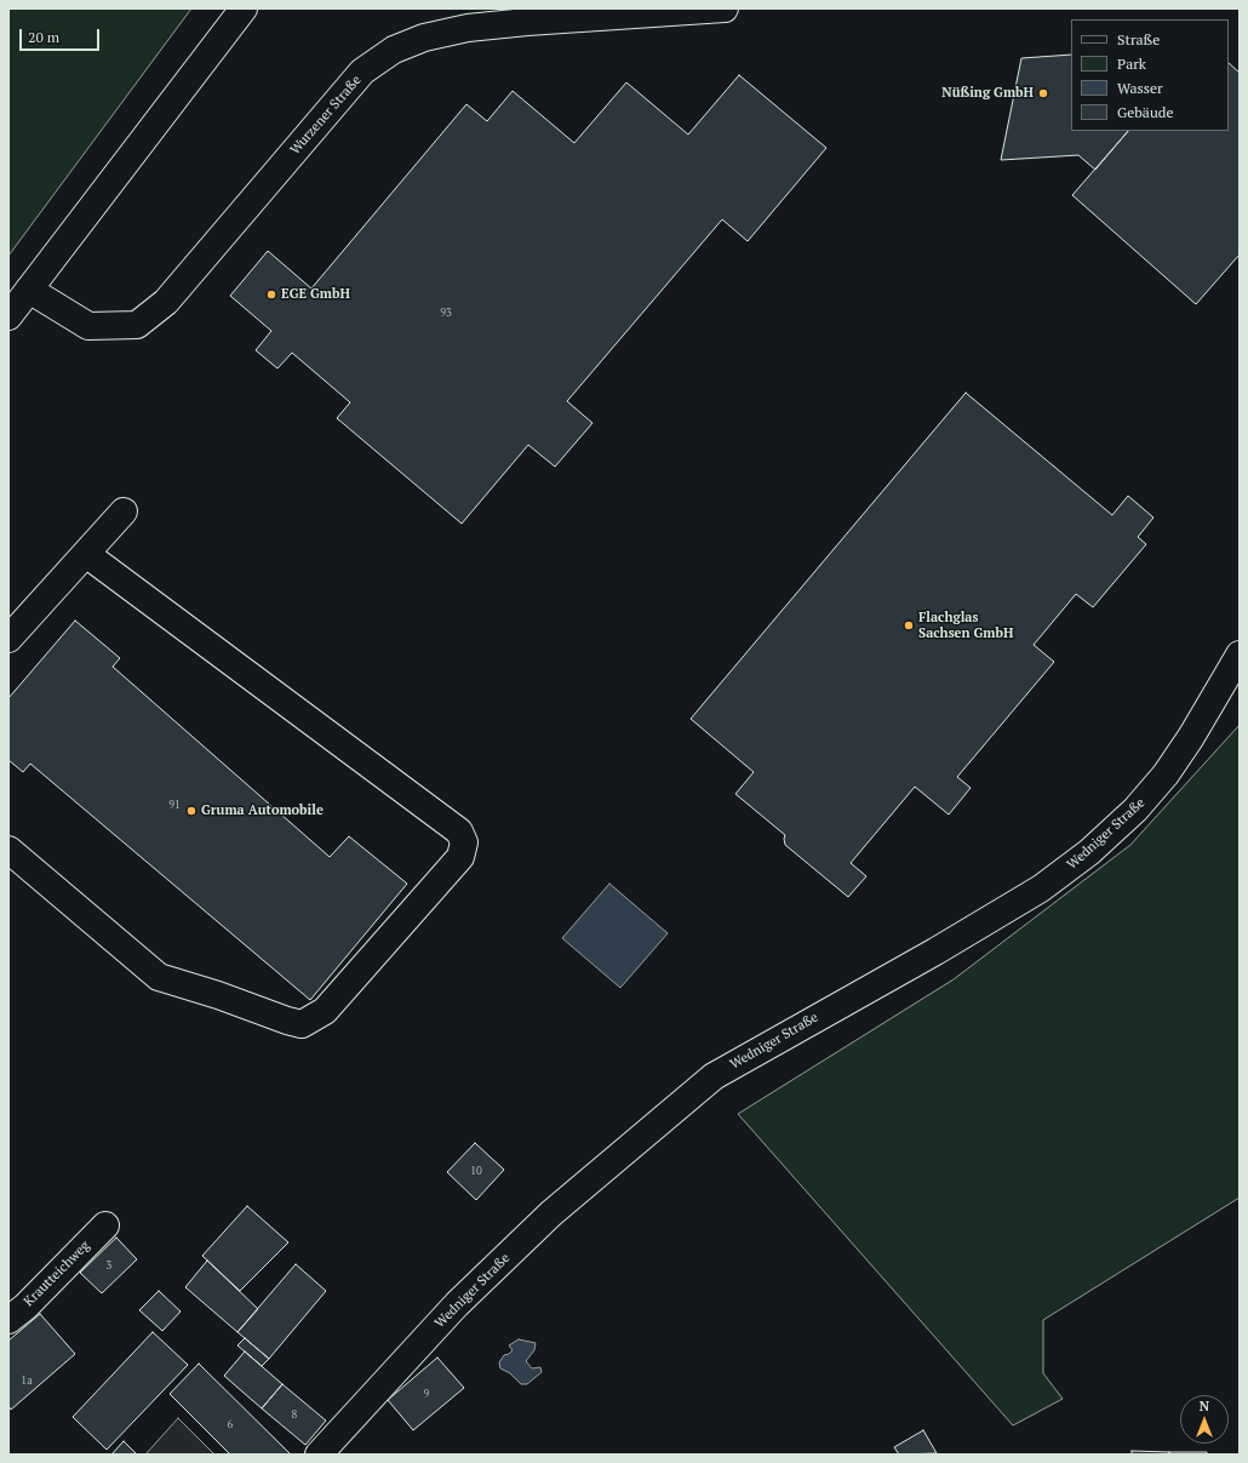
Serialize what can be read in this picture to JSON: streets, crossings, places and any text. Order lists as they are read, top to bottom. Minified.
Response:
{"streets":{"street":["Wurzener Straße","Wedniger Straße","Krautteichweg"]},"places":["Nüßing GmbH","EGE GmbH","Flachglas Sachsen GmbH","Gruma Automobile"],"house_numbers":["93","91","10","3","1a","9","8","6"],"legend":["Straße","Park","Wasser","Gebäude"],"scale_bar":"20 m","north":"top"}
